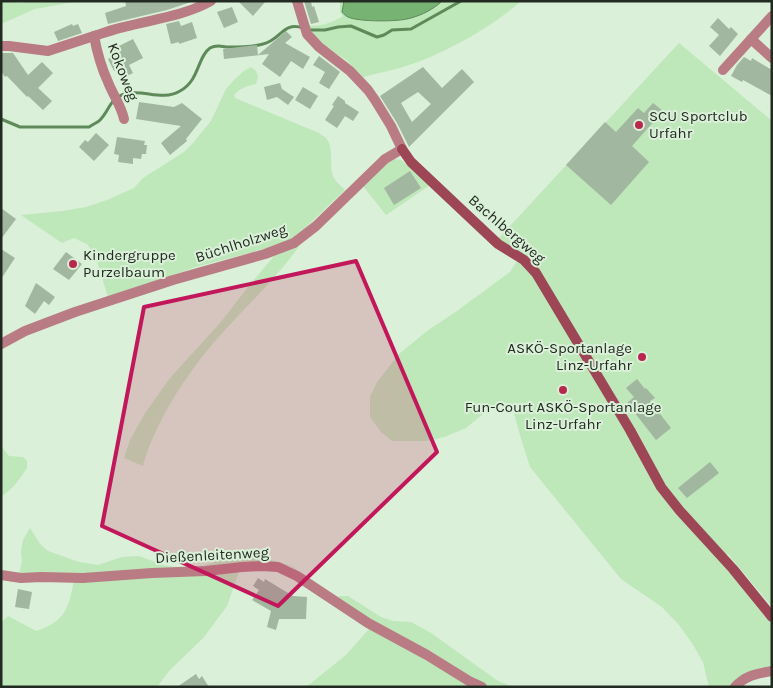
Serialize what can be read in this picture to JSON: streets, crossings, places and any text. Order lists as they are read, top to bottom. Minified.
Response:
{"streets":{"street":["Kokoweg","Bachlbergweg","Büchlholzweg","Dießenleitenweg"]},"crossings":[["Bachlbergweg","Büchlholzweg"]],"places":["SCU Sportclub Urfahr","Kindergruppe Purzelbaum","ASKÖ-Sportanlage Linz-Urfahr","Fun-Court ASKÖ-Sportanlage Linz-Urfahr"]}
